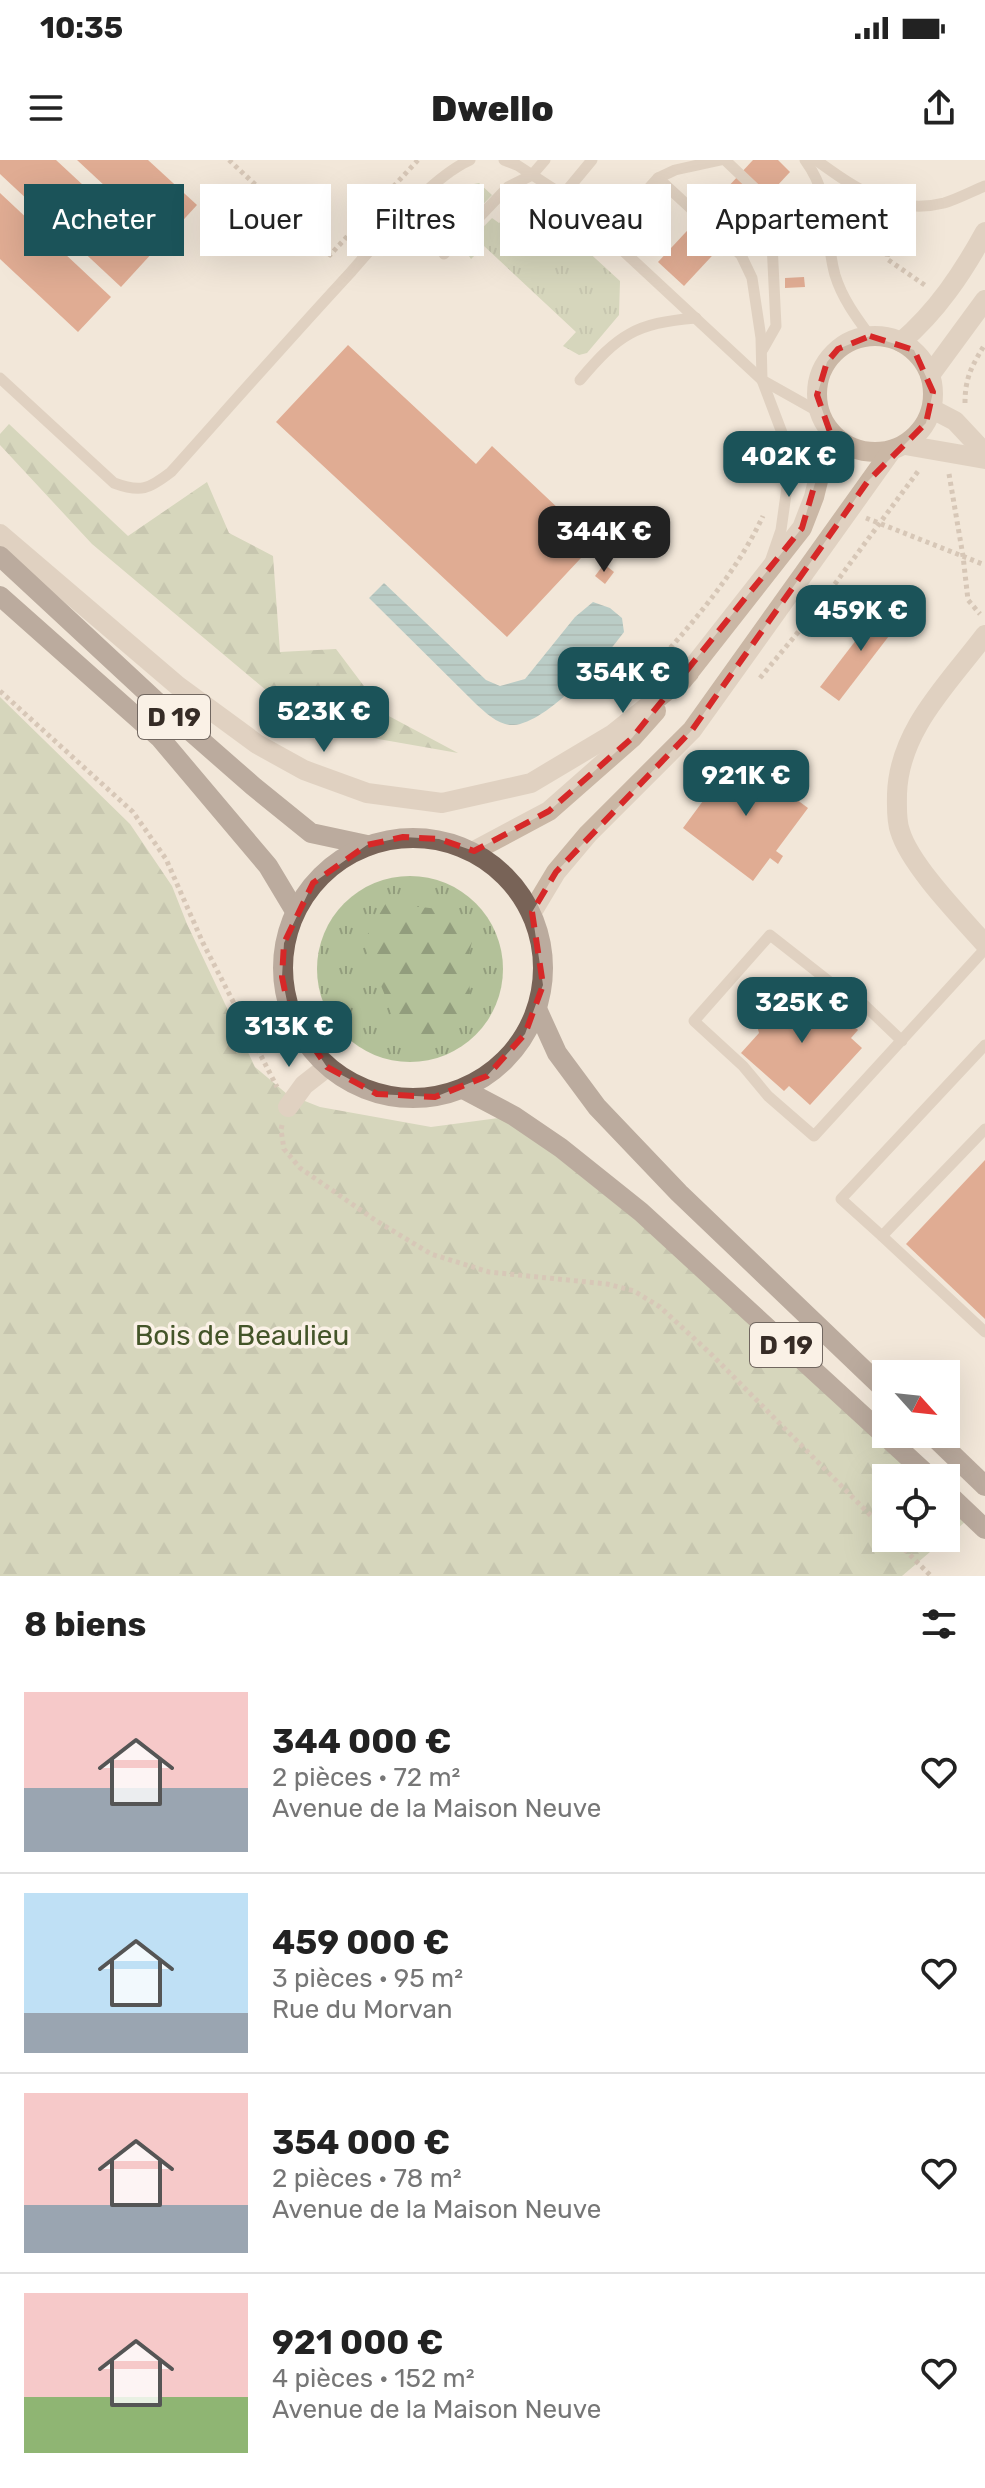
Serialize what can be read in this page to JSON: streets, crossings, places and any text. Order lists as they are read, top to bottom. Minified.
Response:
{"streets":{"main road":["D 19"]},"parks":["Bois de Beaulieu"],"north":"bottom right","page":{"status":"10:35","header":"Dwello","chip":["Acheter","Louer","Filtres","Nouveau","Appartement"],"price":["402K €","344K €","459K €","354K €","523K €","921K €","325K €","313K €"],"heading":"8 biens","list":[{"name":"344 000 €","note":"2 pièces · 72 m² · Avenue de la Maison Neuve"},{"name":"459 000 €","note":"3 pièces · 95 m² · Rue du Morvan"},{"name":"354 000 €","note":"2 pièces · 78 m² · Avenue de la Maison Neuve"},{"name":"921 000 €","note":"4 pièces · 152 m² · Avenue de la Maison Neuve"}]}}
